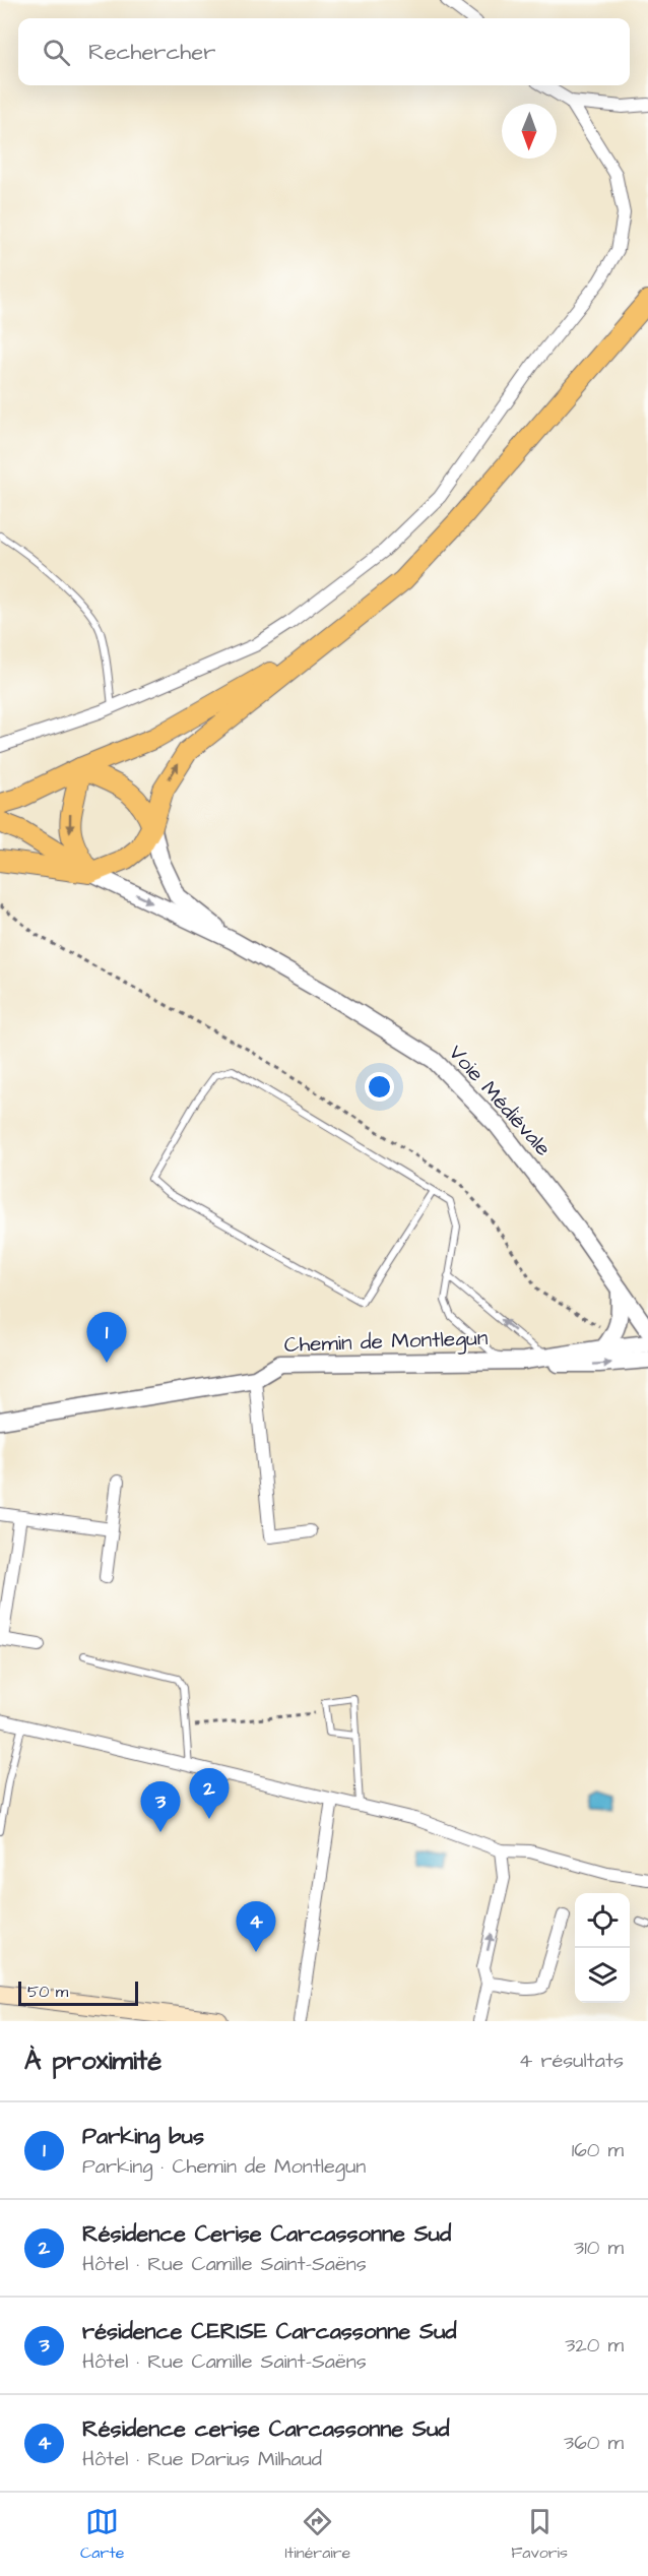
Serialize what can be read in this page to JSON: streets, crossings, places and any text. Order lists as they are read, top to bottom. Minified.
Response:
{"streets":{"street":["Voie Médiévale","Chemin de Montlegun"]},"scale_bar":"50 m","north":"bottom","page":{"search":"Rechercher","pins":["1","2","3","4"],"scale":"50 m","heading":["À proximité","4 résultats"],"list":[{"mark":"1","name":"Parking bus","note":"Parking · Chemin de Montlegun","value":"160 m"},{"mark":"2","name":"Résidence Cerise Carcassonne Sud","note":"Hôtel · Rue Camille Saint-Saëns","value":"310 m"},{"mark":"3","name":"résidence CERISE Carcassonne Sud","note":"Hôtel · Rue Camille Saint-Saëns","value":"320 m"},{"mark":"4","name":"Résidence cerise Carcassonne Sud","note":"Hôtel · Rue Darius Milhaud","value":"360 m"}],"nav":["Carte","Itinéraire","Favoris"]}}
